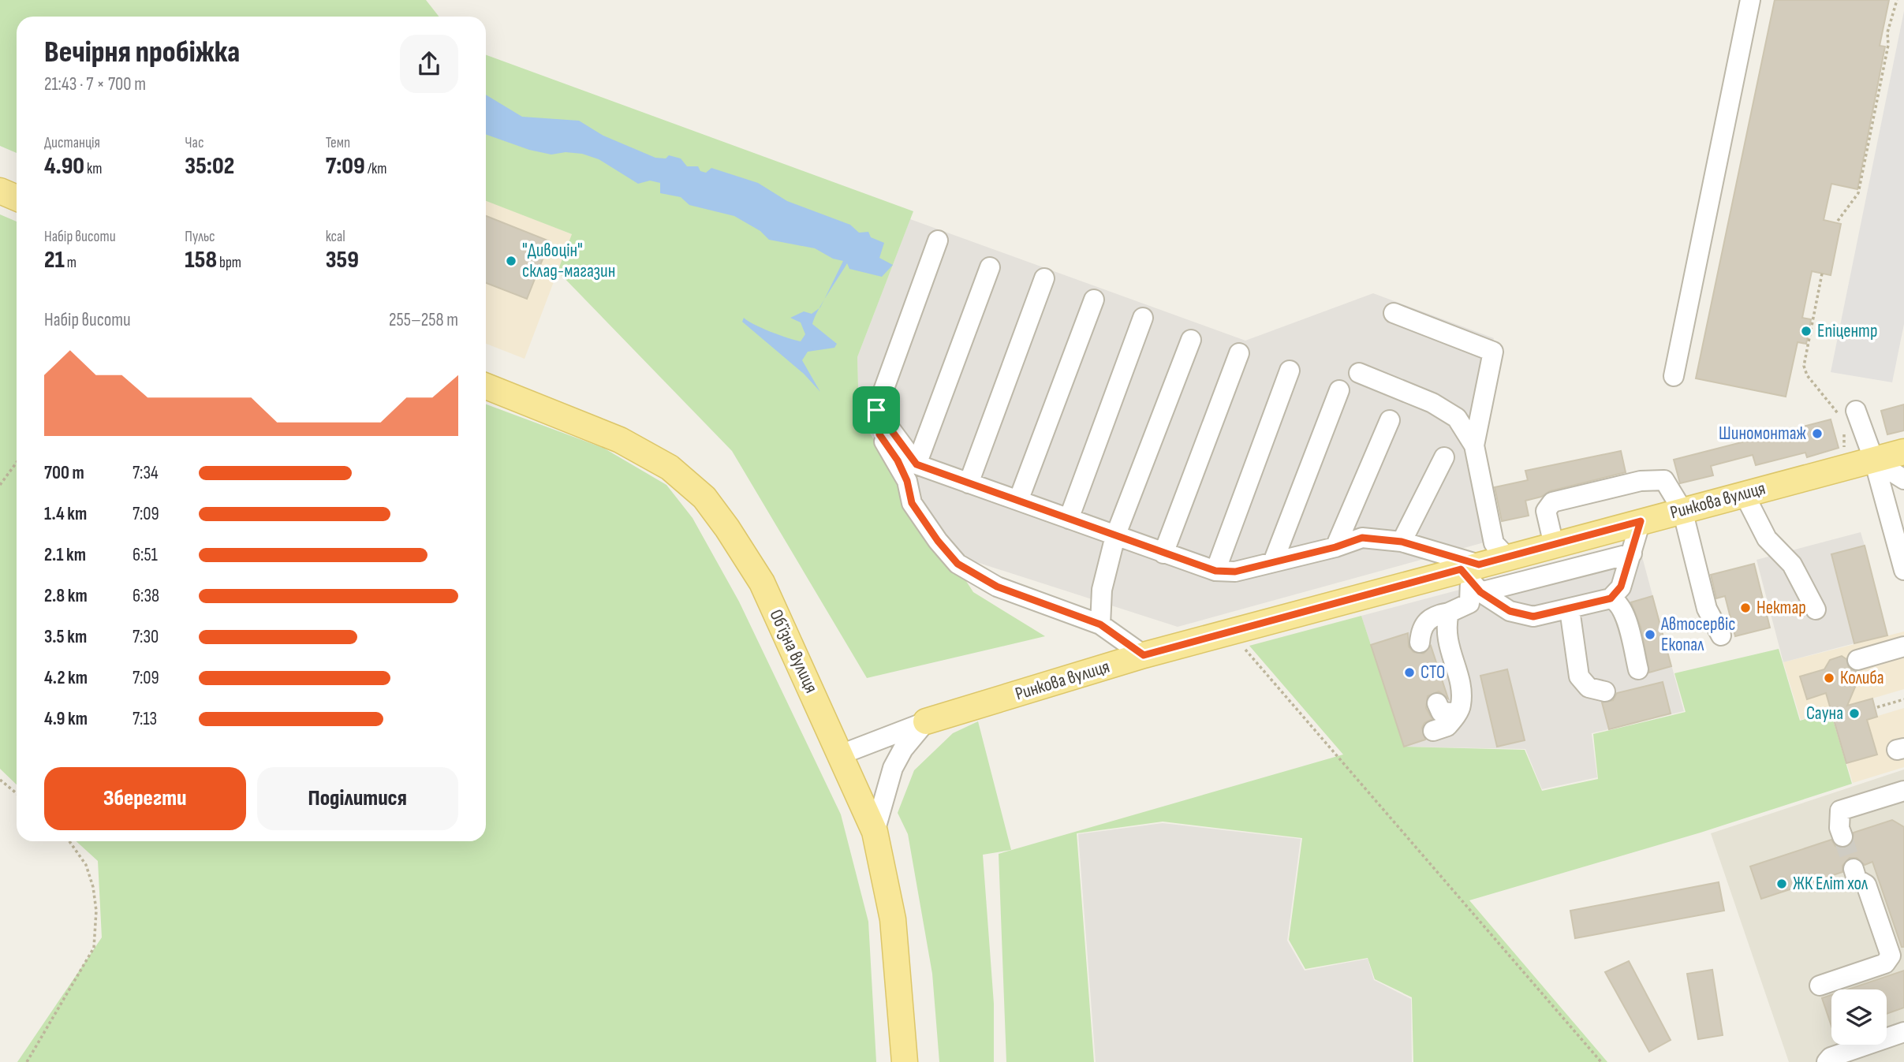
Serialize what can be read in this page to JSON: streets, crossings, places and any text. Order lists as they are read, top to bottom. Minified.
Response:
{"streets":{"main road":["Ринкова вулиця","Обʼїзна вулиця"]},"crossings":[["Ринкова вулиця","Обʼїзна вулиця"]],"places":["\"Дивоцін\" склад-магазин","Епіцентр","Шиномонтаж","Нектар","Автосервіс Екопал","СТО","Колиба","Сауна","ЖК Еліт хол"],"page":{"heading":["Вечірня пробіжка","21:43 · 7 × 700 m"],"stats":[["Дистанція","4.90 km"],["Час","35:02"],["Темп","7:09 /km"],["Набір висоти","21 m"],["Пульс","158 bpm"],["kcal","359"]],"chart":["Набір висоти","255–258 m"],"list":[{"name":"700 m","note":"7:34"},{"name":"1.4 km","note":"7:09"},{"name":"2.1 km","note":"6:51"},{"name":"2.8 km","note":"6:38"},{"name":"3.5 km","note":"7:30"},{"name":"4.2 km","note":"7:09"},{"name":"4.9 km","note":"7:13"}],"buttons":["Зберегти","Поділитися"]}}
